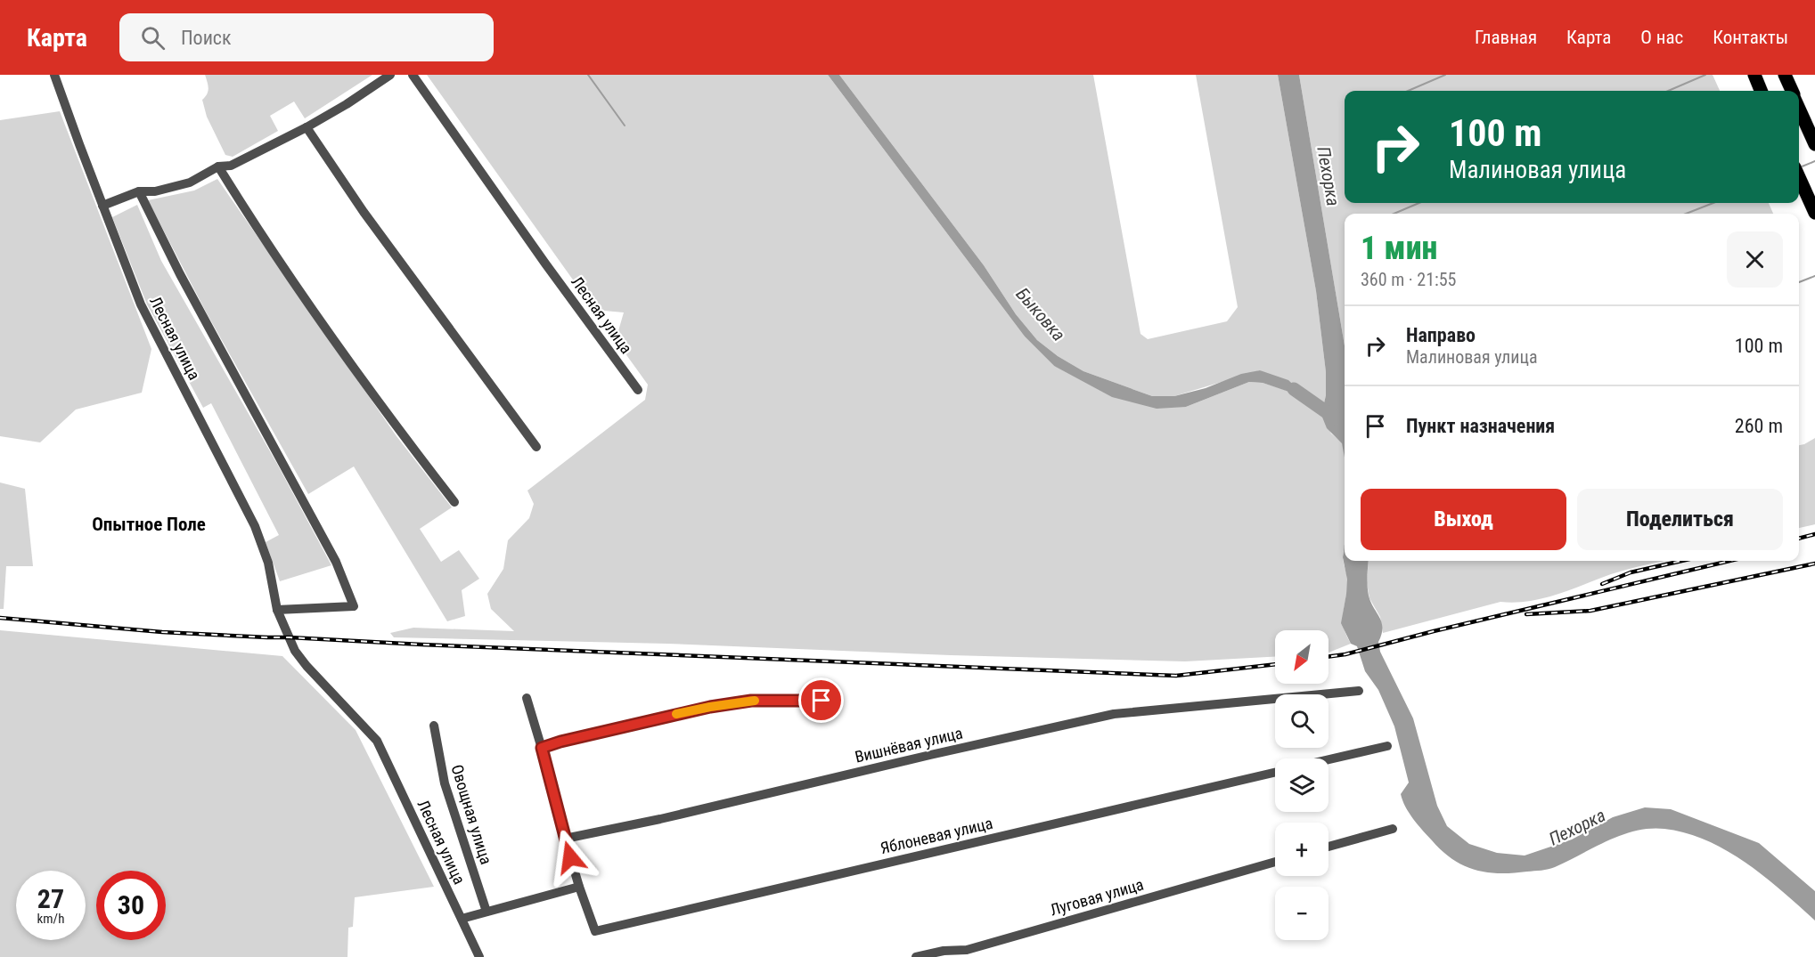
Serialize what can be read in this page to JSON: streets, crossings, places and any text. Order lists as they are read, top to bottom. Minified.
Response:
{"streets":{"street":["Лесная улица","Вишнёвая улица","Овощная улица","Яблоневая улица","Луговая улица"]},"districts":["Опытное Поле"],"water":["Пехорка","Быковка"],"north":"bottom left","page":{"header":"Карта","search":"Поиск","nav":["Главная","Карта","О нас","Контакты"],"turn":["100 m","Малиновая улица"],"heading":["1 мин","360 m · 21:55"],"list":[{"name":"Направо","note":"Малиновая улица","value":"100 m"},{"name":"Пункт назначения","value":"260 m"}],"buttons":["Выход","Поделиться"],"map_buttons":["+","−"],"speed":"27 km/h","limit":"30"}}
